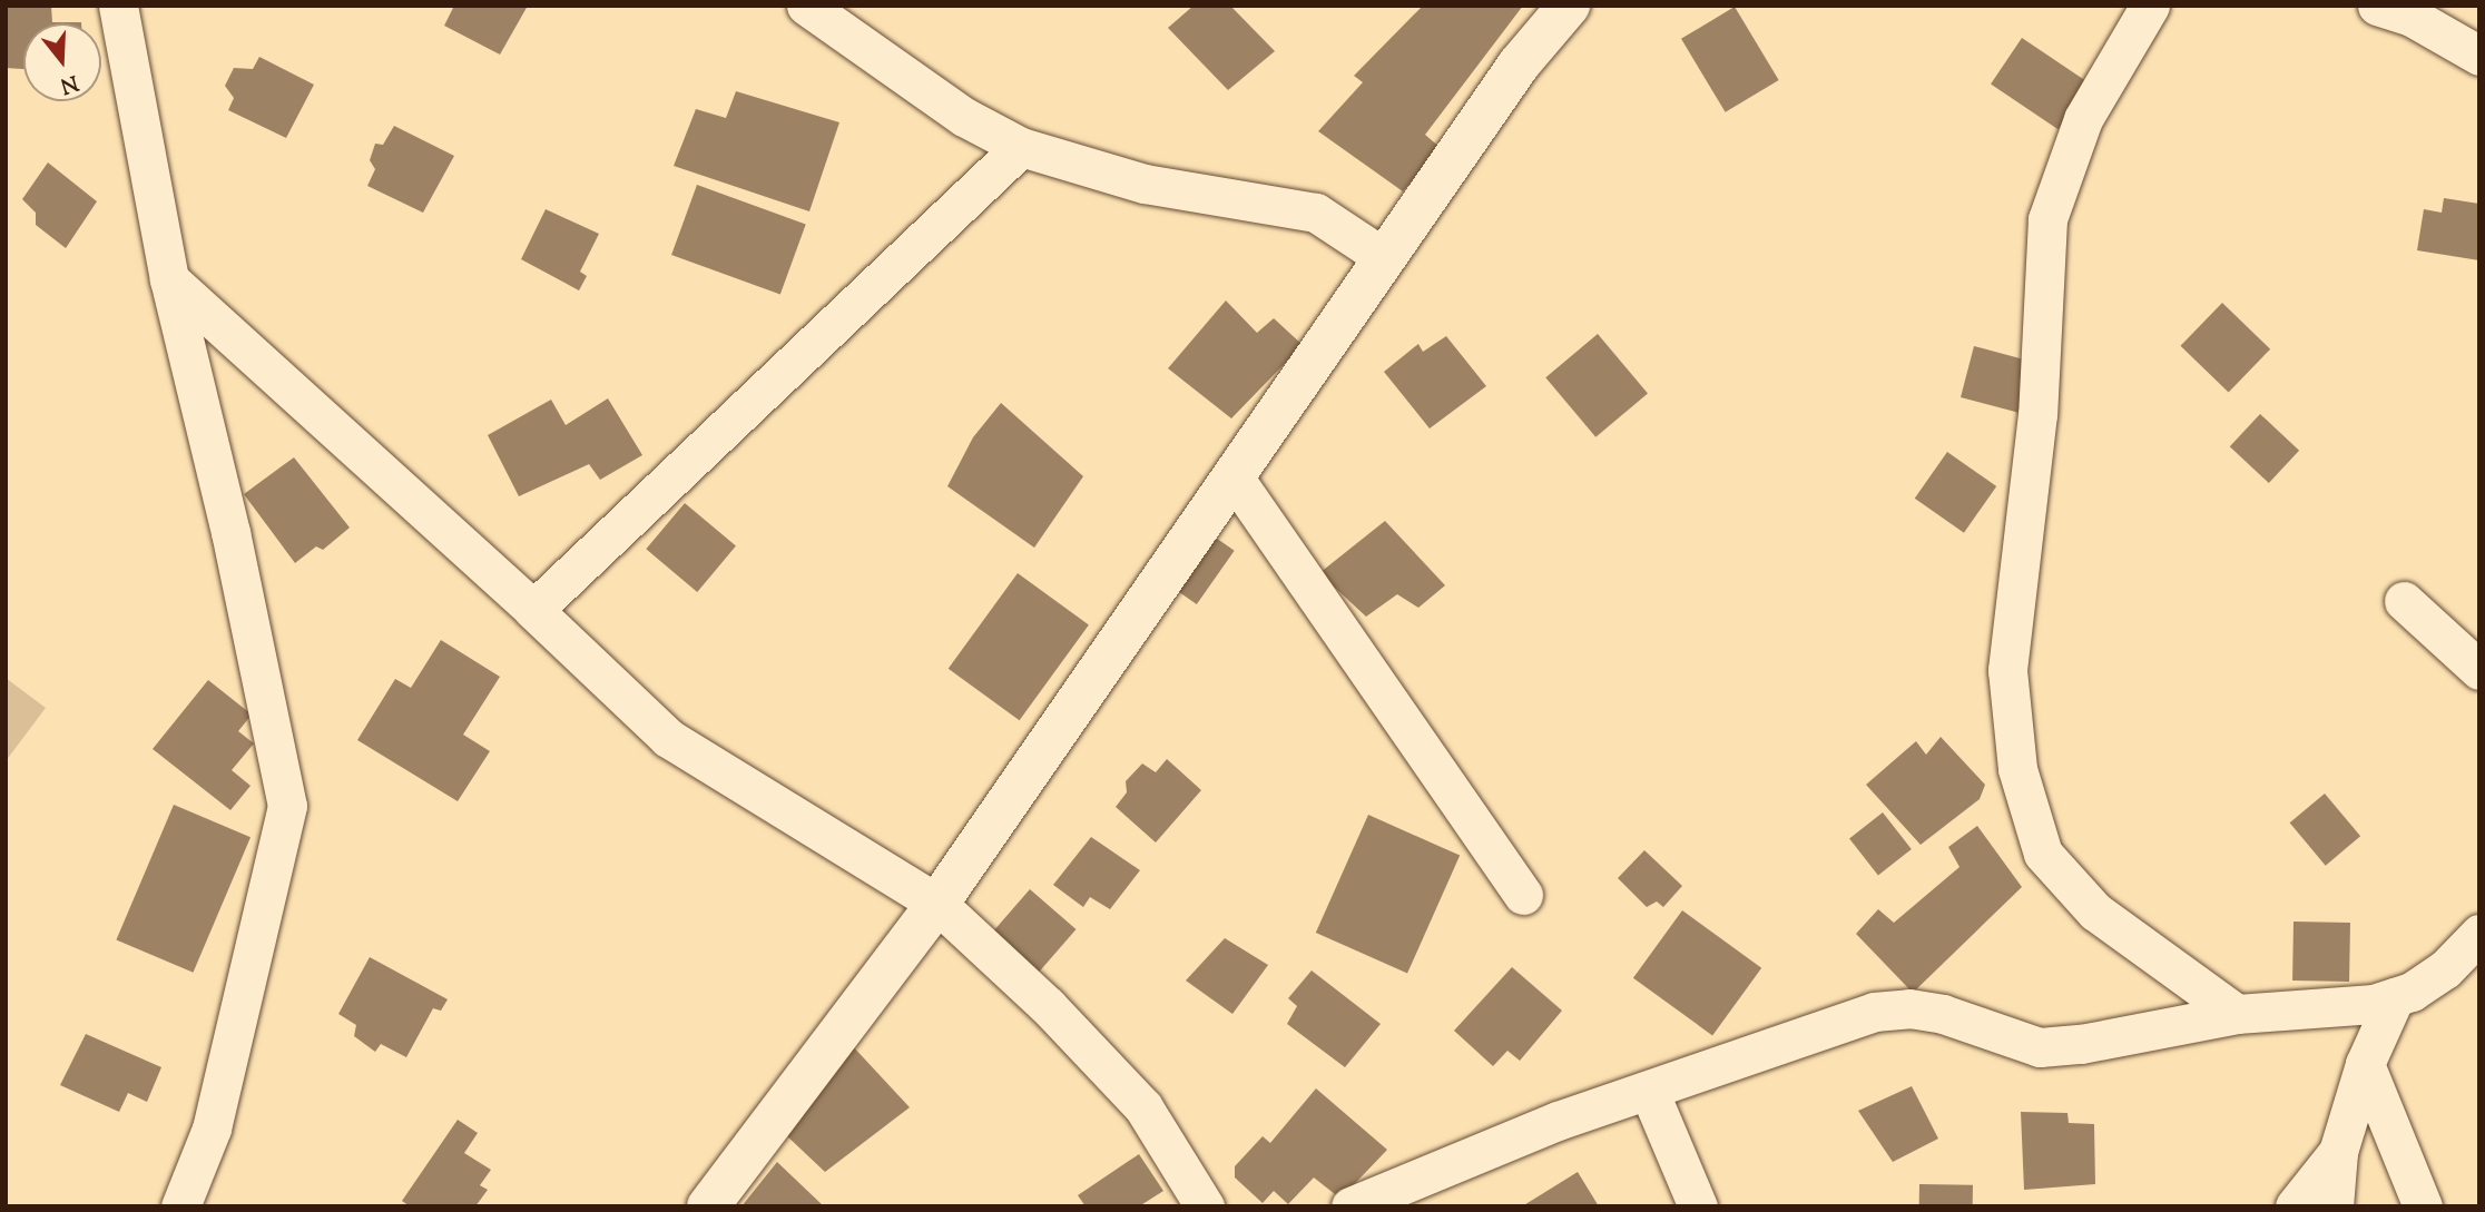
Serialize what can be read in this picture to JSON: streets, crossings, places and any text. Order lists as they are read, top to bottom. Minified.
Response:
{"north":"bottom"}
